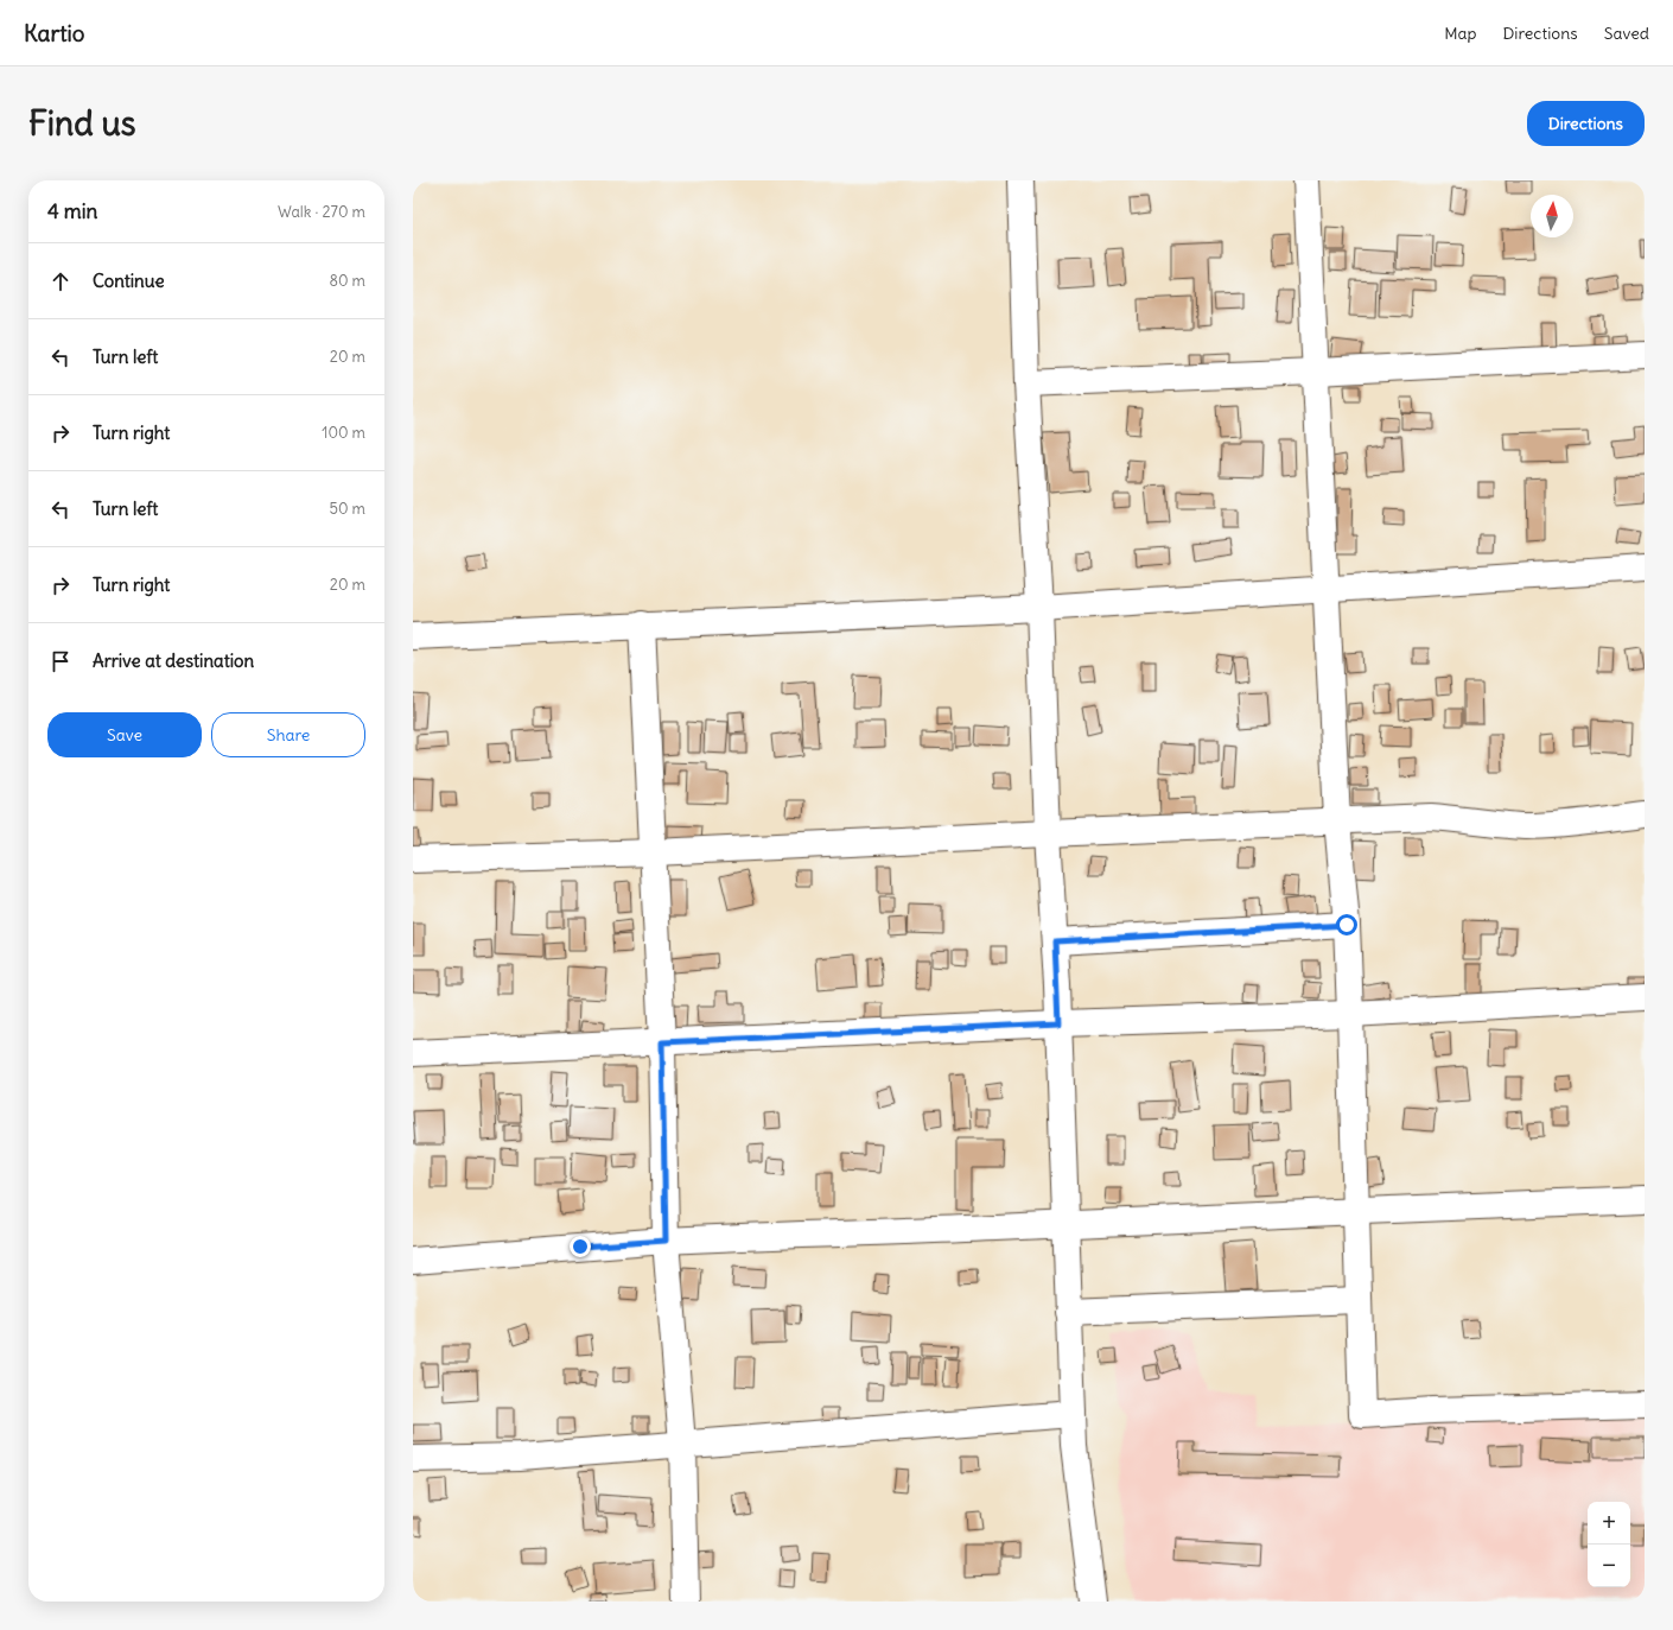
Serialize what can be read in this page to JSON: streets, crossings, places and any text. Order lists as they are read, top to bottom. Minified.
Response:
{"north":"top","page":{"header":"Kartio","nav":["Map","Directions","Saved"],"buttons":["Directions",["Save","Share"]],"title":"Find us","heading":["4 min","Walk · 270 m"],"list":[["Continue","80 m"],["Turn left","20 m"],["Turn right","100 m"],["Turn left","50 m"],["Turn right","20 m"],"Arrive at destination"],"map_buttons":["+","−"]}}
